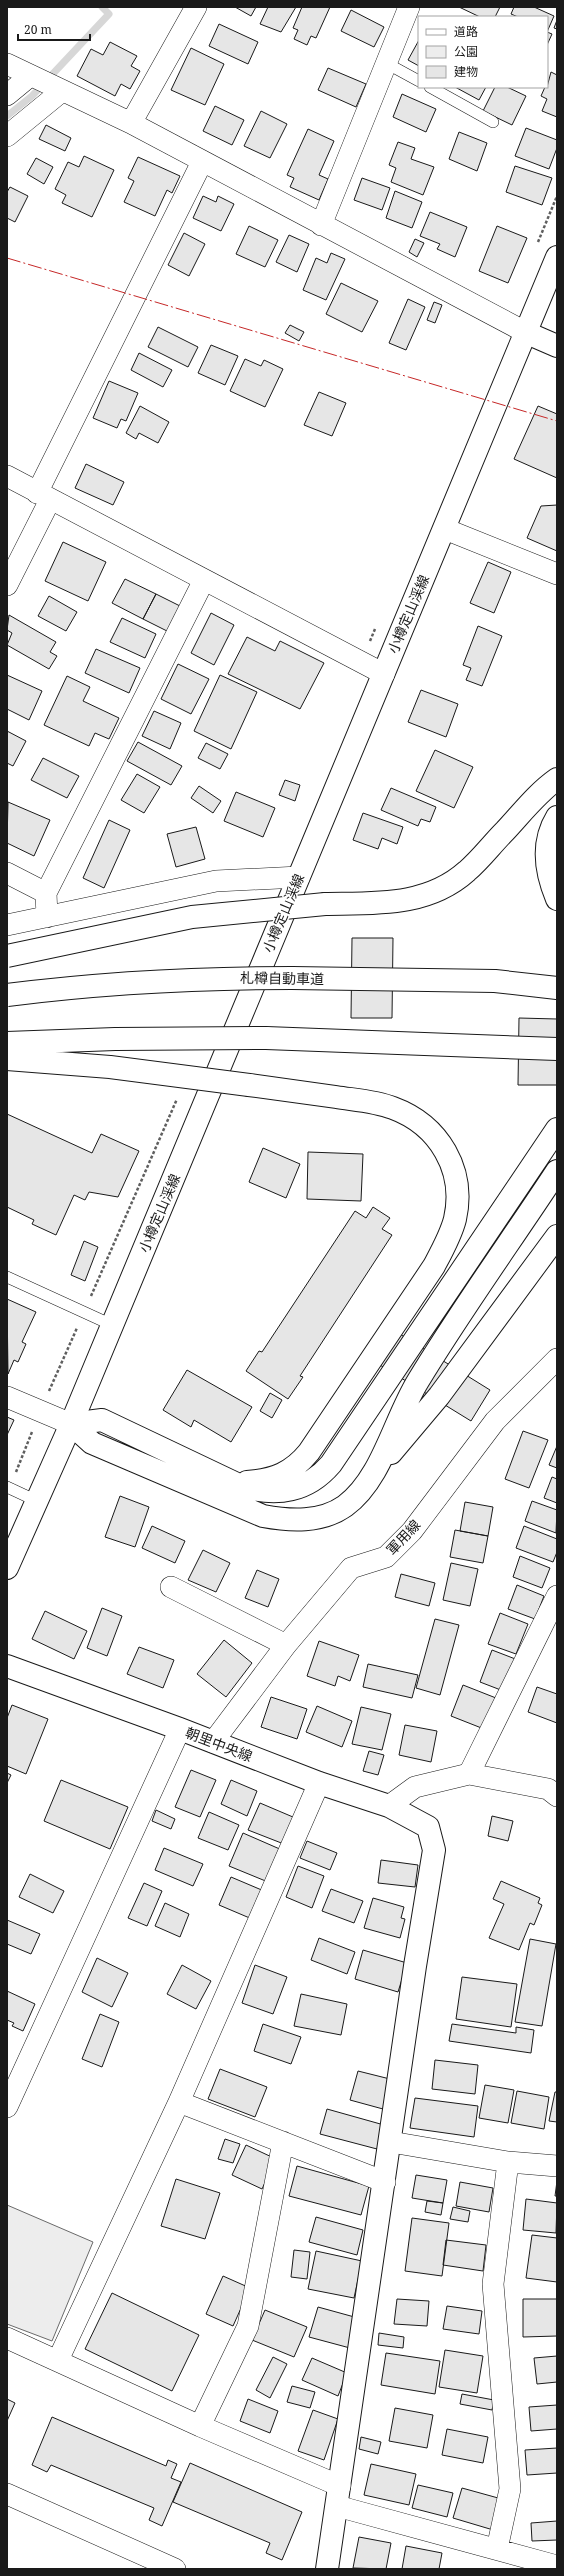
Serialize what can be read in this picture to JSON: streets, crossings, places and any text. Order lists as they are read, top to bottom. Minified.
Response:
{"streets":{"main road":["小樽定山渓線","札樽自動車道","朝里中央線"],"street":["軍用線"]},"crossings":[["軍用線","朝里中央線"]],"legend":["道路","公園","建物"],"scale_bar":"20 m"}
